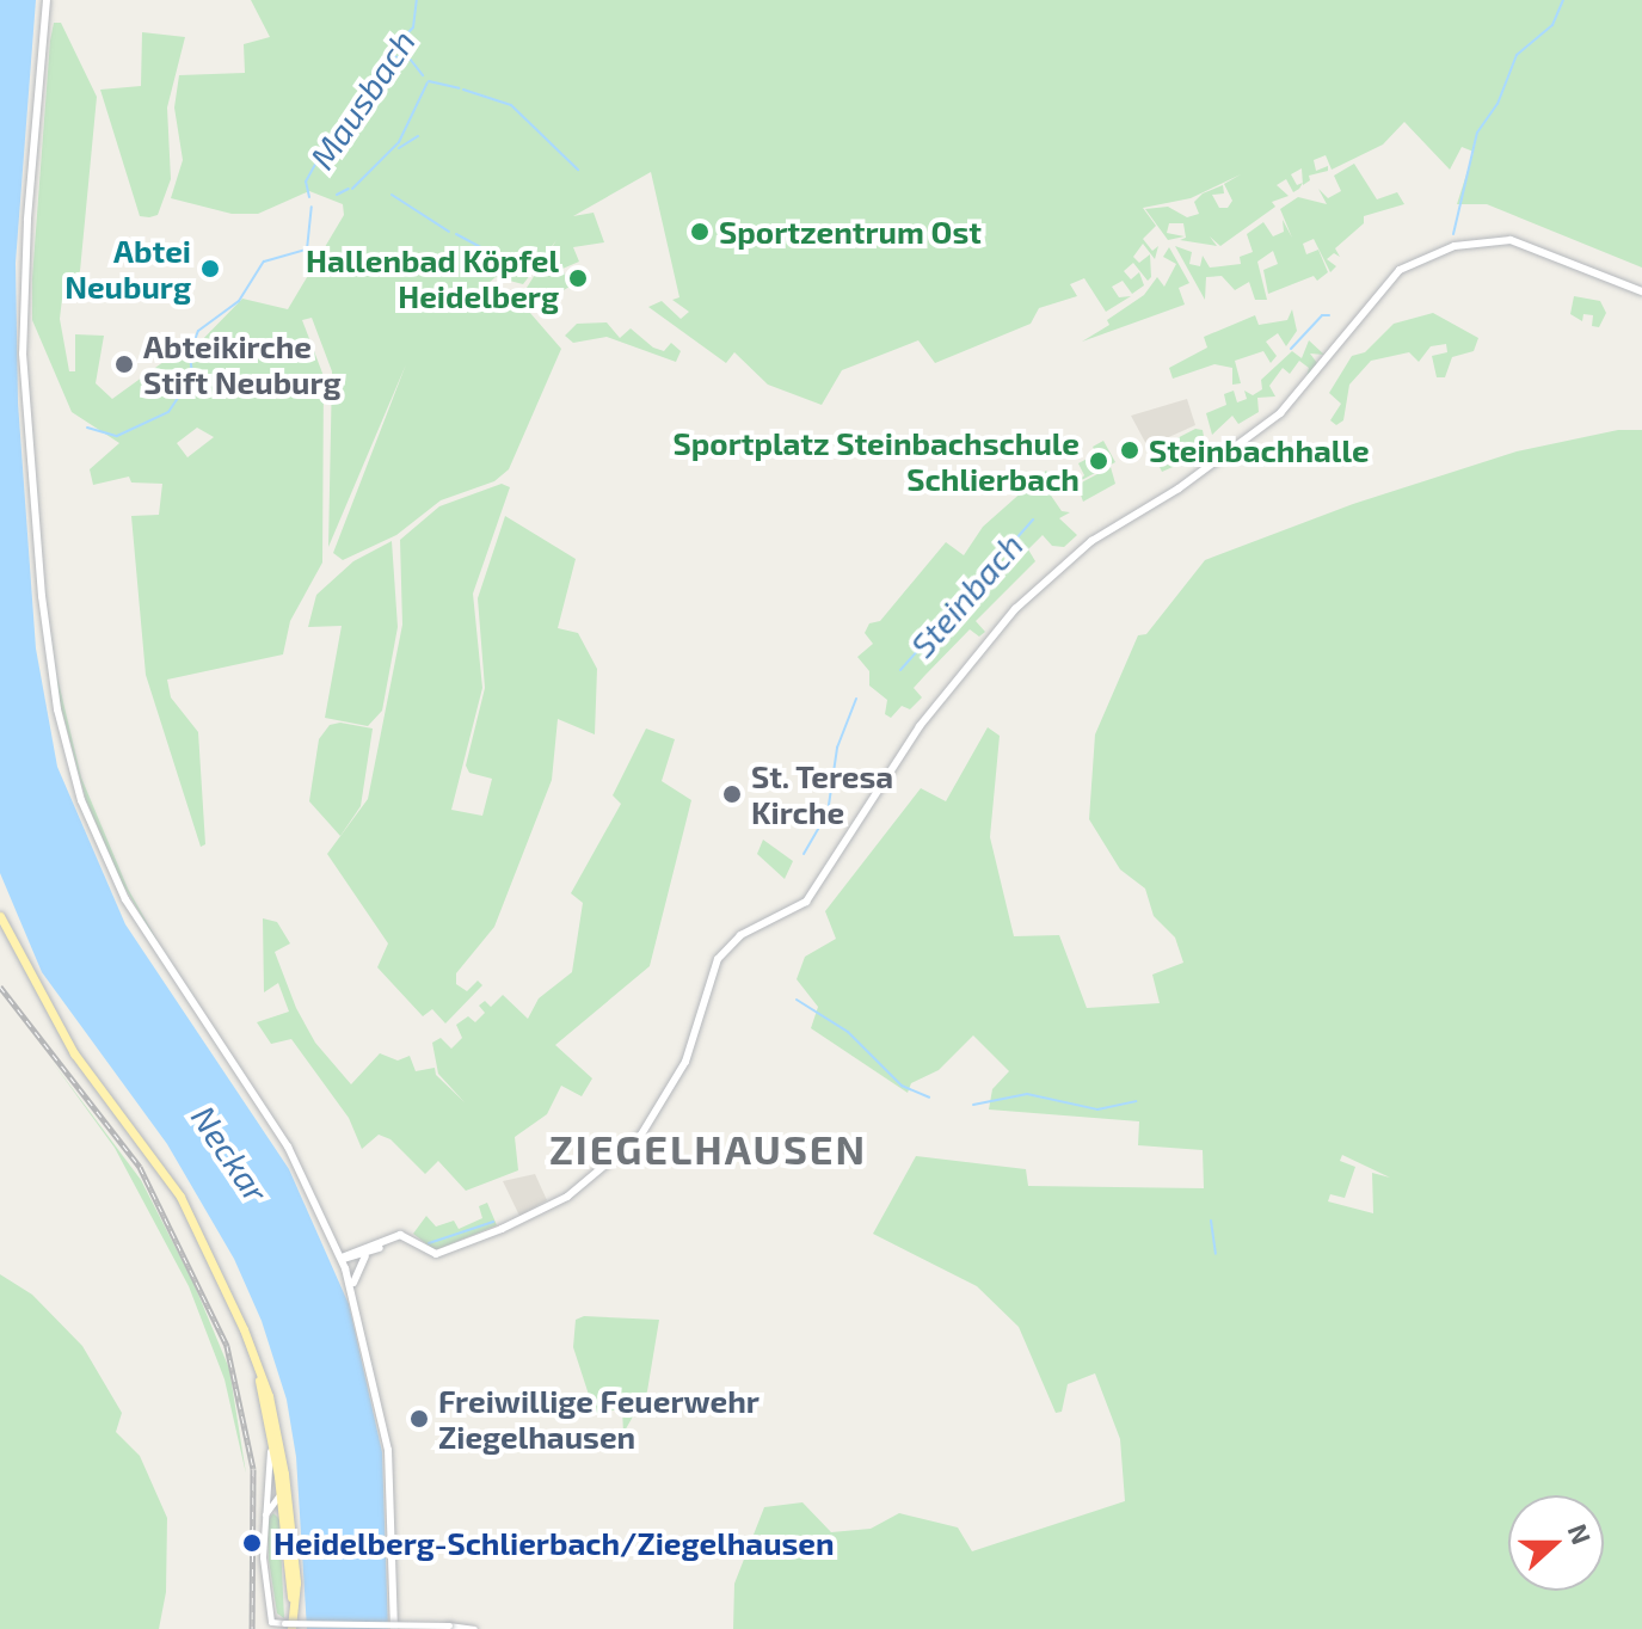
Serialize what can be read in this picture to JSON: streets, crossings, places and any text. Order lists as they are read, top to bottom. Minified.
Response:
{"districts":["ZIEGELHAUSEN"],"water":["Mausbach","Steinbach","Neckar"],"places":["Sportzentrum Ost","Abtei Neuburg","Hallenbad Köpfel Heidelberg","Abteikirche Stift Neuburg","Steinbachhalle","Sportplatz Steinbachschule Schlierbach","St. Teresa Kirche","Freiwillige Feuerwehr Ziegelhausen","Heidelberg-Schlierbach/Ziegelhausen"],"north":"right"}
